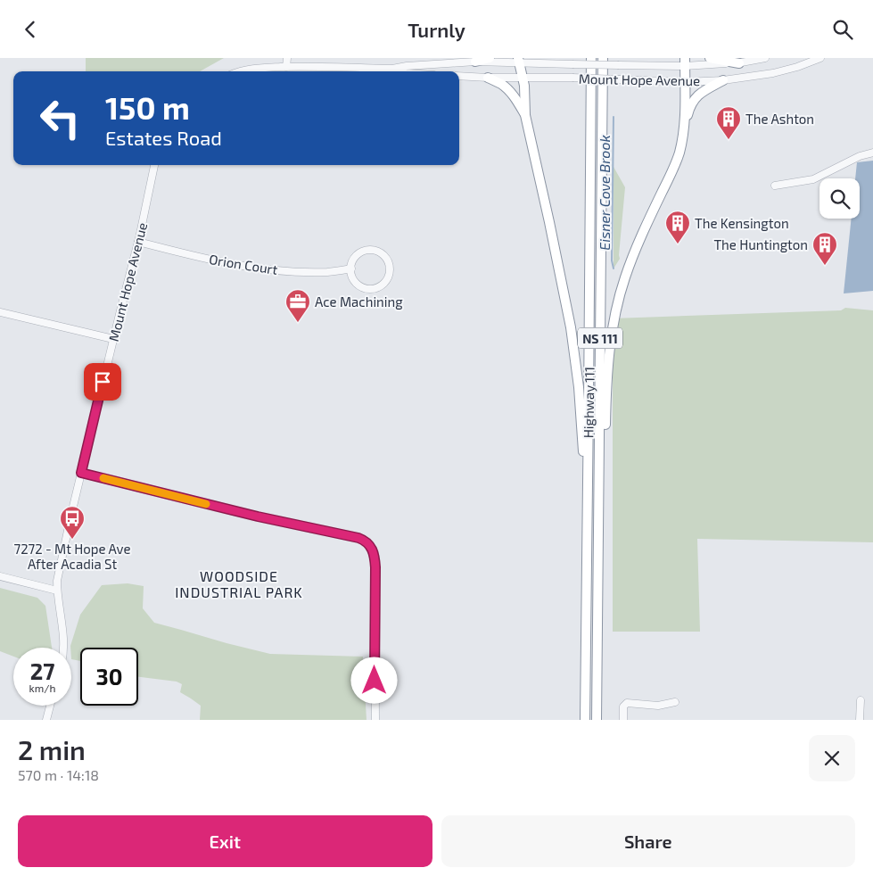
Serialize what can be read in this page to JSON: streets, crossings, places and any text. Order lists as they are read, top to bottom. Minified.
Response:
{"streets":{"highway":["NS 111","Highway 111"],"street":["Mount Hope Avenue","Orion Court"]},"crossings":[["Mount Hope Avenue","Orion Court"]],"districts":["WOODSIDE INDUSTRIAL PARK"],"water":["Eisner Cove Brook"],"places":{"building":["The Ashton","The Kensington","The Huntington"],"office":["Ace Machining"],"bus stop":["7272 - Mt Hope Ave After Acadia St"]},"page":{"header":"Turnly","turn":["150 m","Estates Road"],"speed":"27 km/h","limit":"30","heading":["2 min","570 m · 14:18"],"buttons":["Exit","Share"]}}
